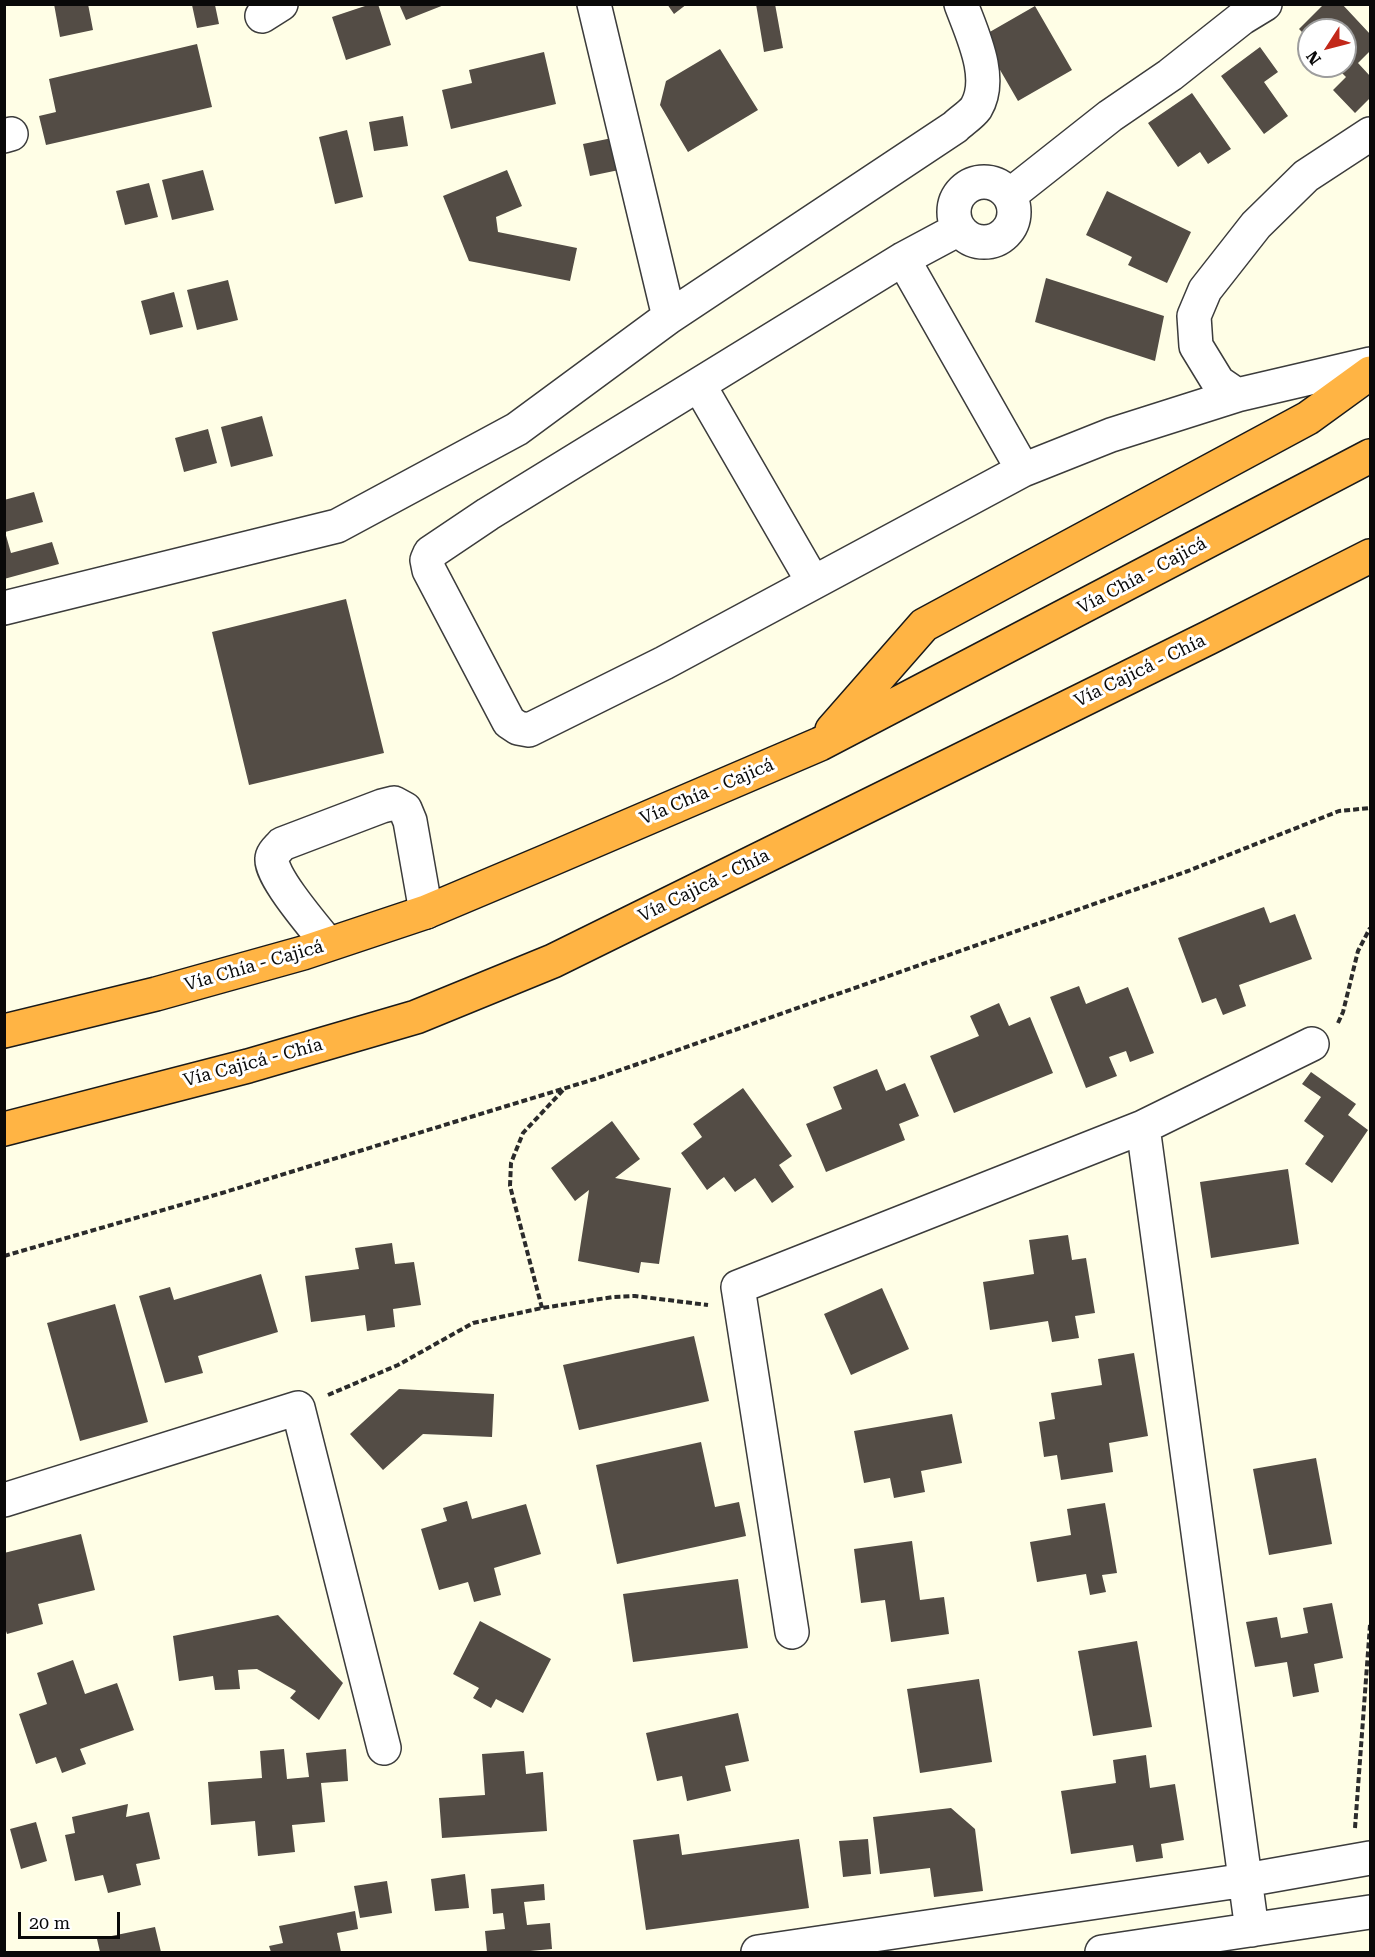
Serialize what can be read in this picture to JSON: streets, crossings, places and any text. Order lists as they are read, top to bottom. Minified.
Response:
{"streets":{"highway":["Vía Chía - Cajicá","Vía Cajicá - Chía"]},"scale_bar":"20 m","north":"bottom left"}
